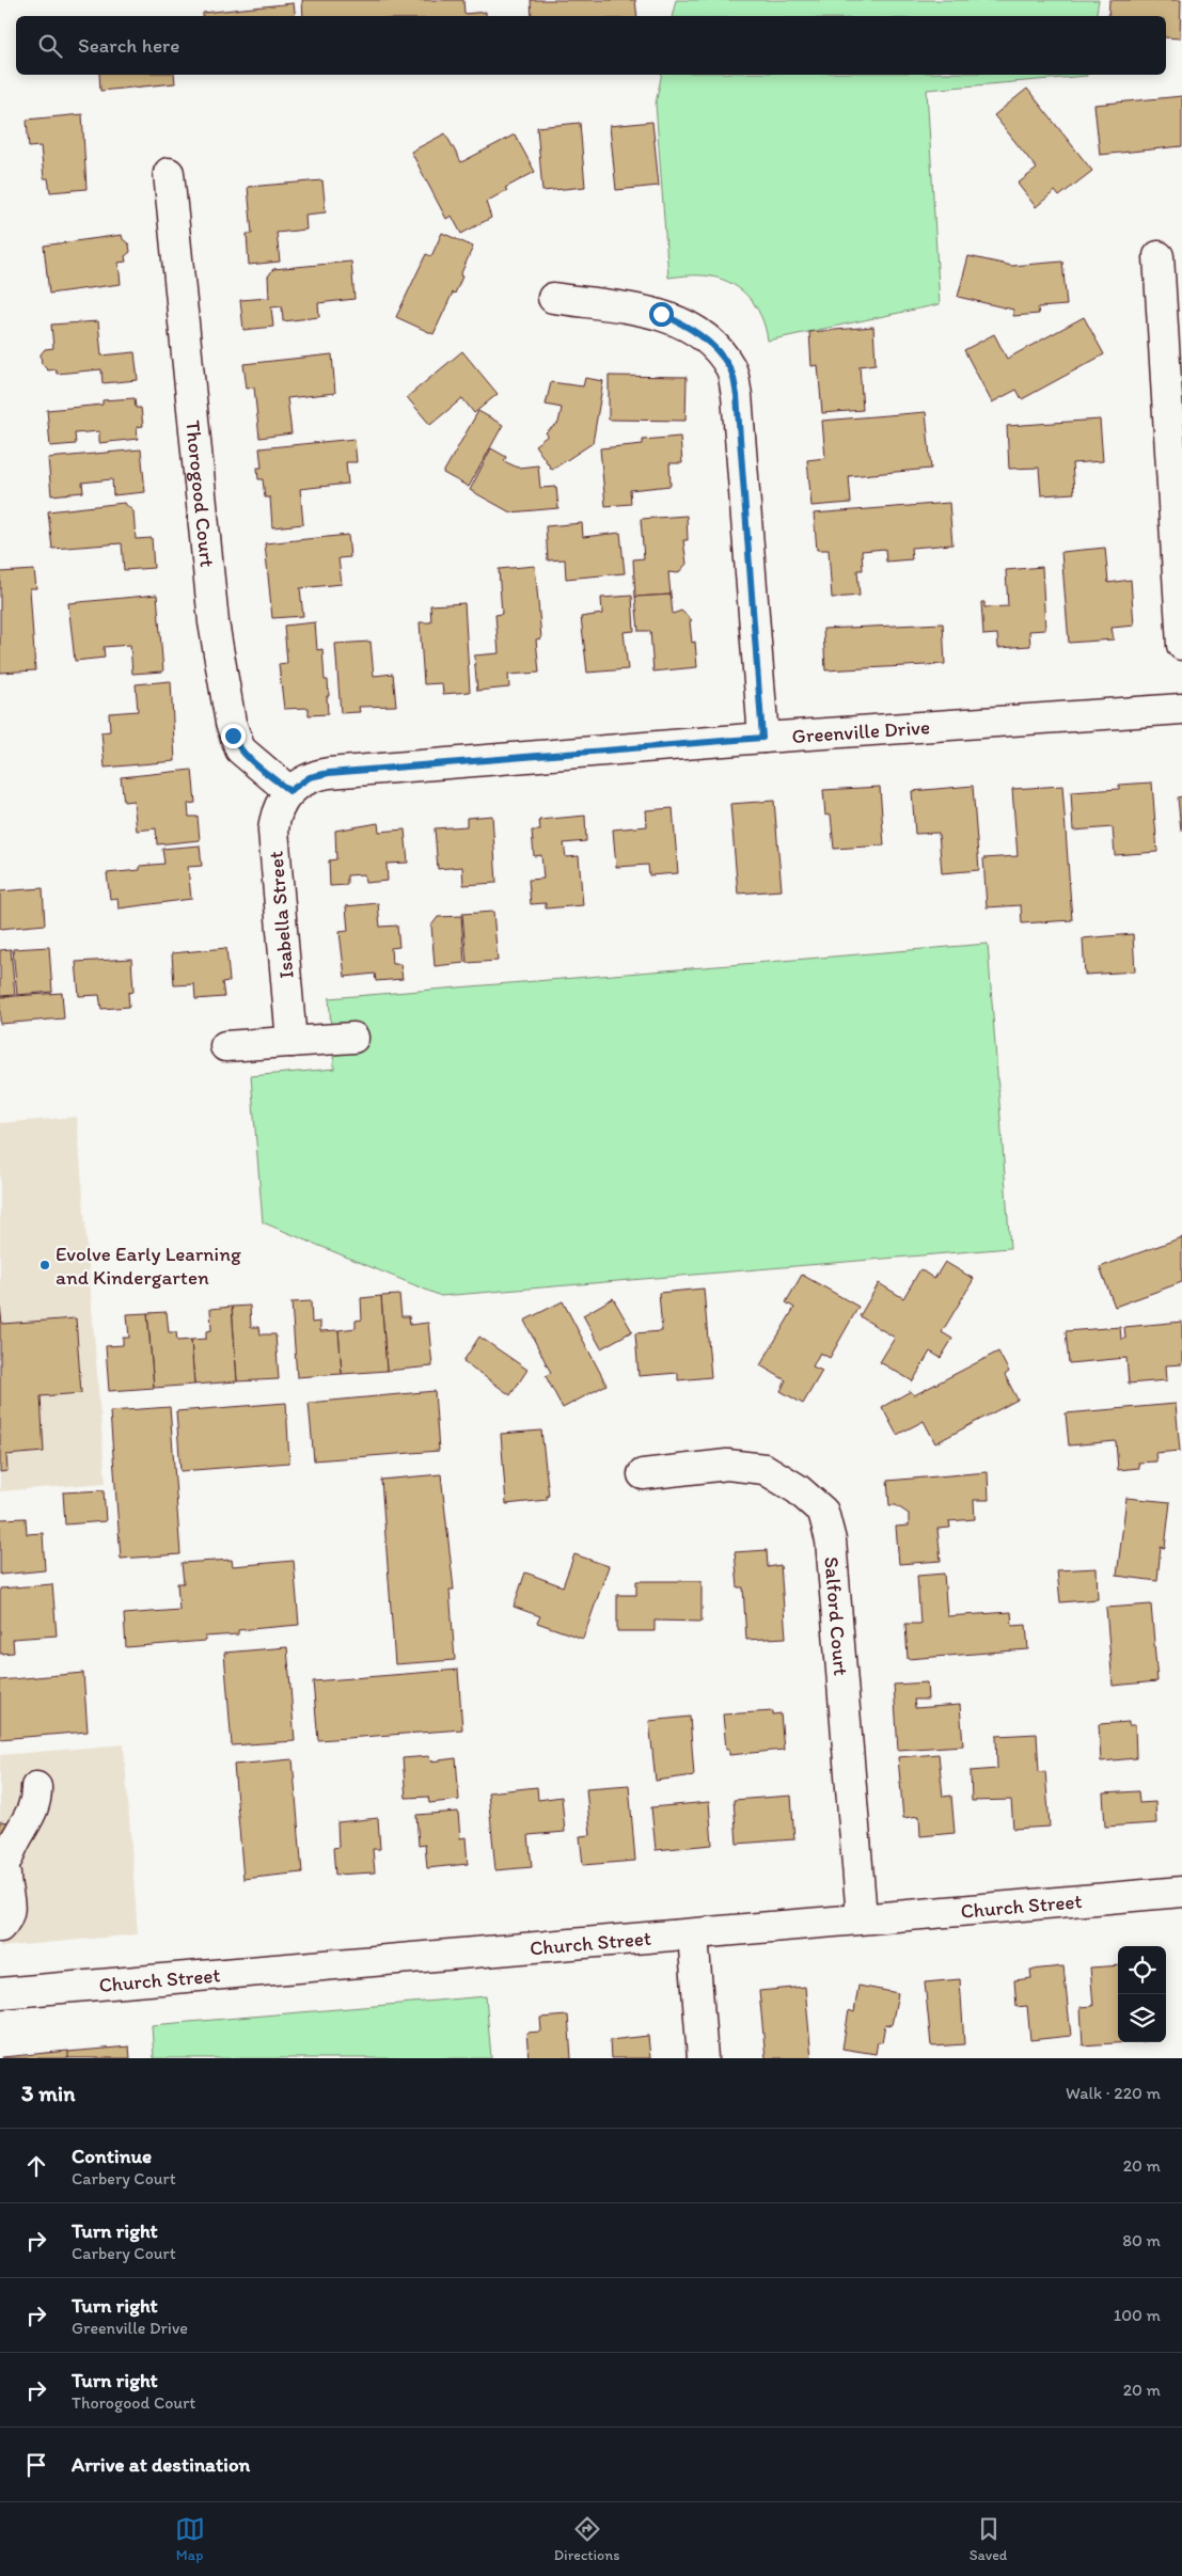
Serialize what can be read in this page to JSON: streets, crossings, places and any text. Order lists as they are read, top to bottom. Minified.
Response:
{"streets":{"street":["Thorogood Court","Greenville Drive","Isabella Street","Salford Court","Church Street"]},"crossings":[["Thorogood Court","Greenville Drive"],["Thorogood Court","Isabella Street"],["Greenville Drive","Isabella Street"],["Salford Court","Church Street"]],"places":["Evolve Early Learning and Kindergarten"],"page":{"search":"Search here","heading":["3 min","Walk · 220 m"],"list":[["Continue","Carbery Court","20 m"],["Turn right","Carbery Court","80 m"],["Turn right","Greenville Drive","100 m"],["Turn right","Thorogood Court","20 m"],"Arrive at destination"],"nav":["Map","Directions","Saved"]}}
